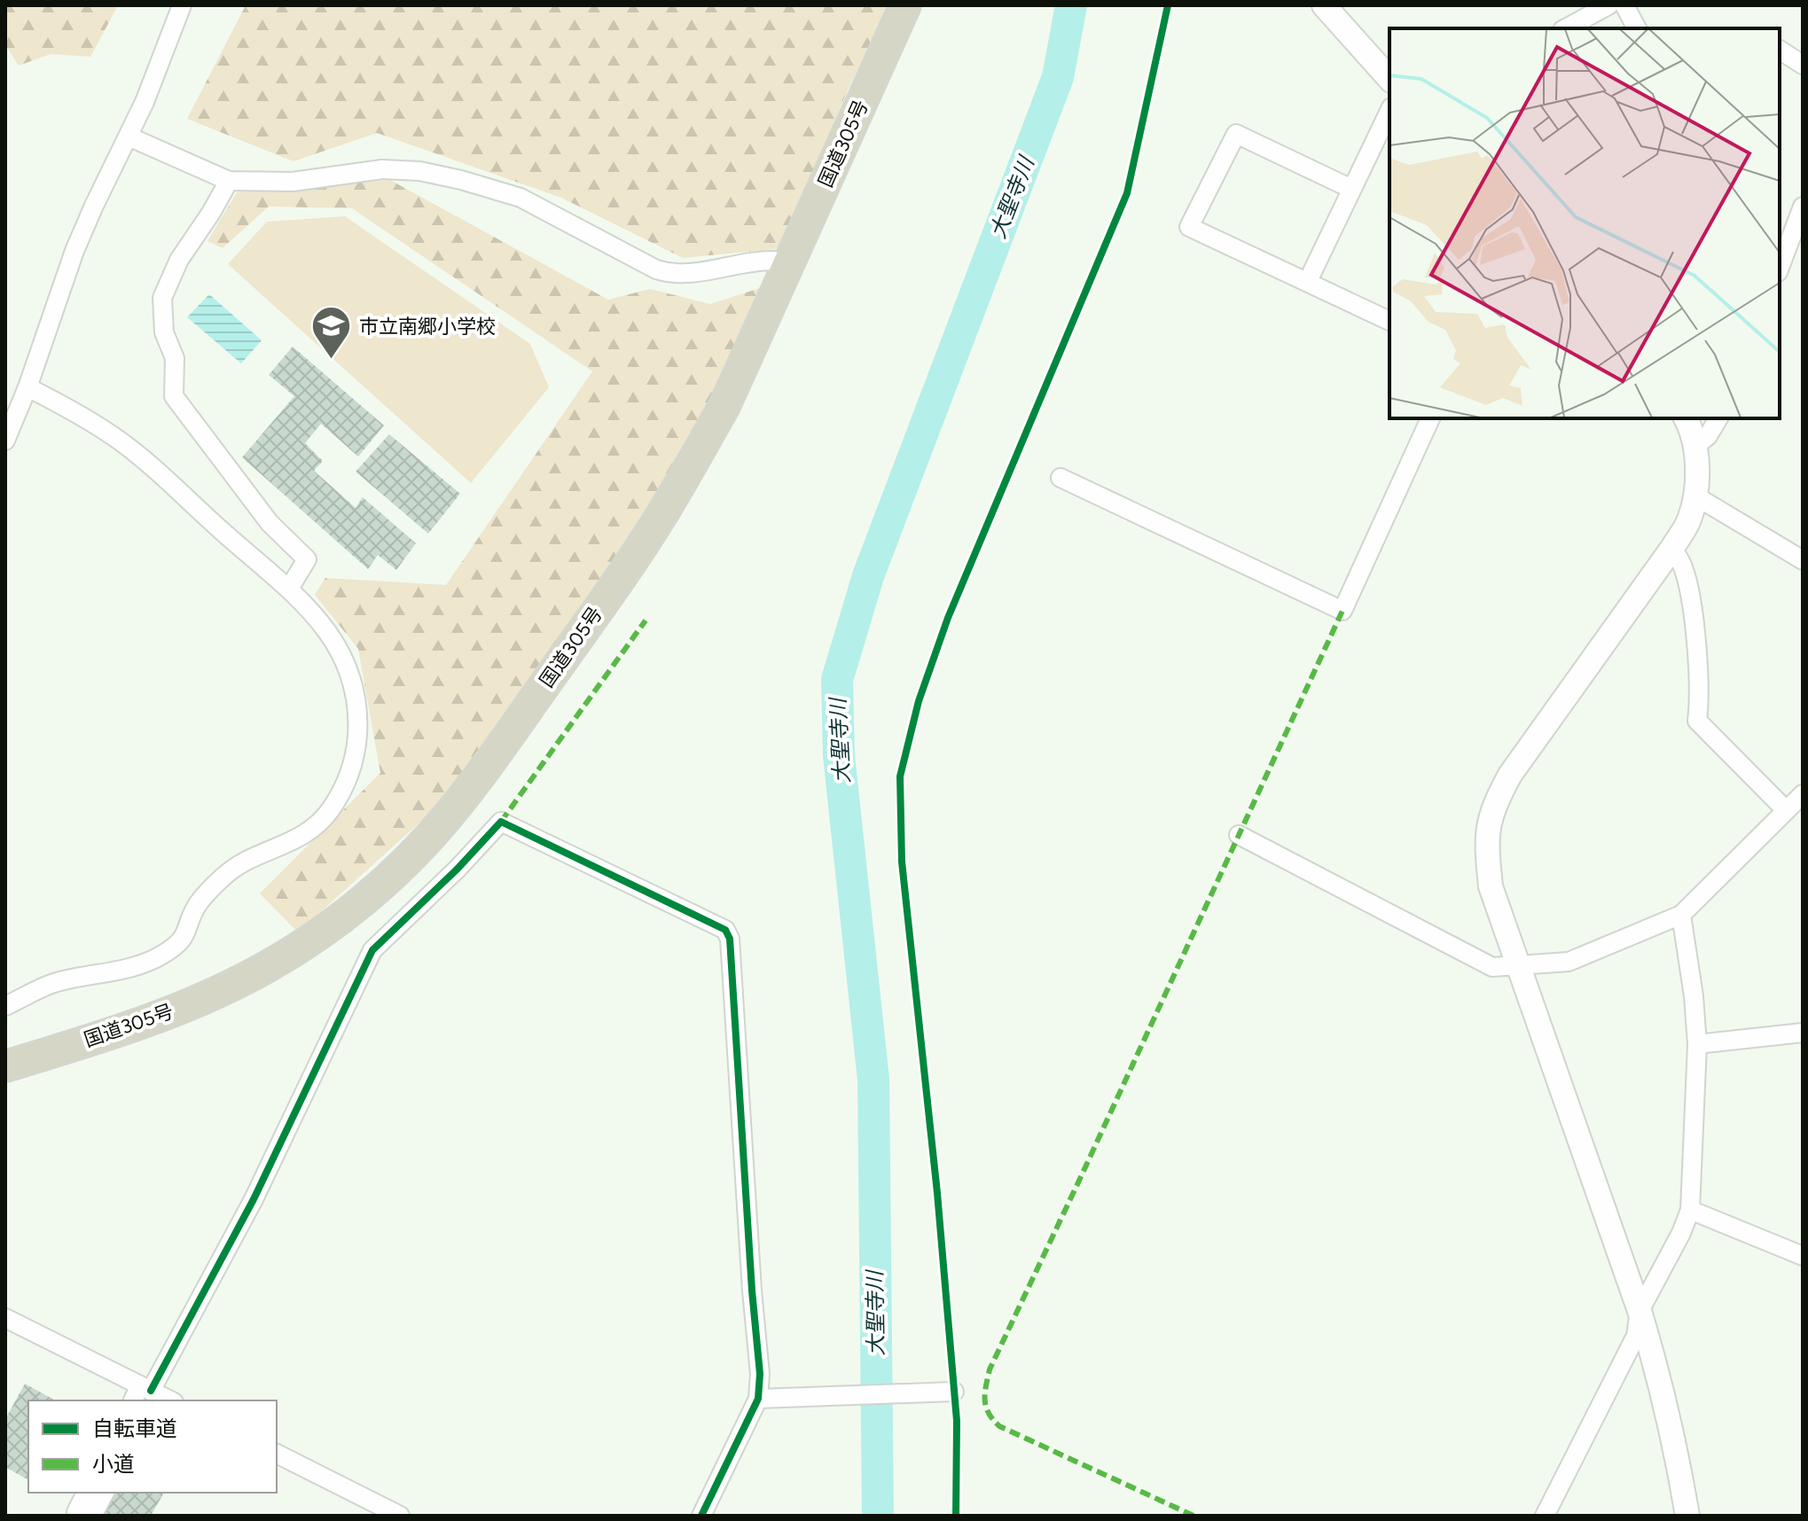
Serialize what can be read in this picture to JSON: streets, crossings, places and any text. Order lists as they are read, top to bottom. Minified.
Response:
{"streets":{"highway":["国道305号"]},"water":["大聖寺川"],"places":{"school or university":["市立南郷小学校"]},"legend":["自転車道","小道"]}
